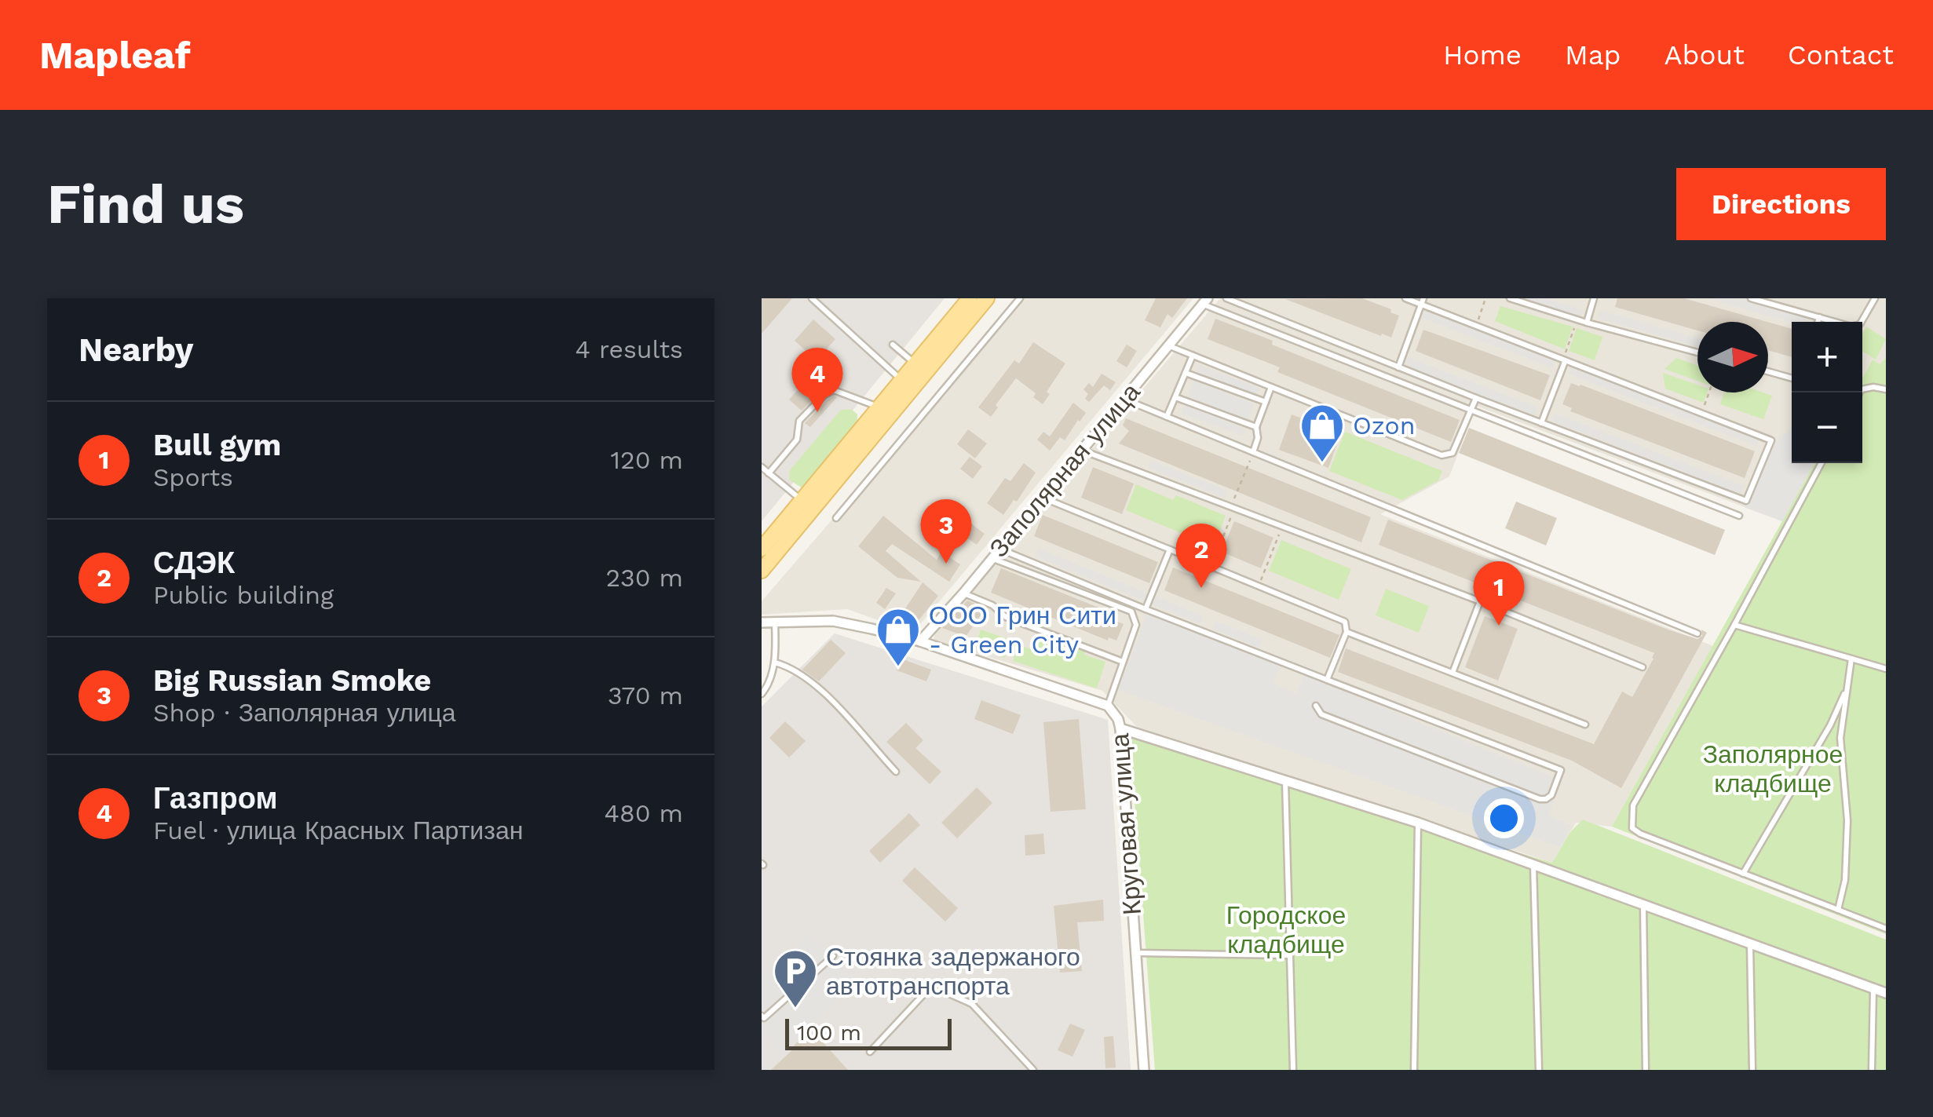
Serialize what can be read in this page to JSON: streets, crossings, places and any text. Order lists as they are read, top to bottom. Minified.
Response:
{"streets":{"street":["Заполярная улица","Круговая улица"]},"crossings":[["Заполярная улица","Круговая улица"]],"parks":["Заполярное кладбище","Городское кладбище"],"places":{"shop":["Ozon","ООО Грин Сити - Green City"],"parking":["Стоянка задержаного автотранспорта"]},"scale_bar":"100 m","north":"right","page":{"header":"Mapleaf","nav":["Home","Map","About","Contact"],"buttons":"Directions","title":"Find us","heading":["Nearby","4 results"],"map_buttons":["+","−"],"pins":["4","3","2","1"],"list":[{"mark":"1","name":"Bull gym","note":"Sports","value":"120 m"},{"mark":"2","name":"СДЭК","note":"Public building","value":"230 m"},{"mark":"3","name":"Big Russian Smoke","note":"Shop · Заполярная улица","value":"370 m"},{"mark":"4","name":"Газпром","note":"Fuel · улица Красных Партизан","value":"480 m"}],"scale":"100 m"}}
